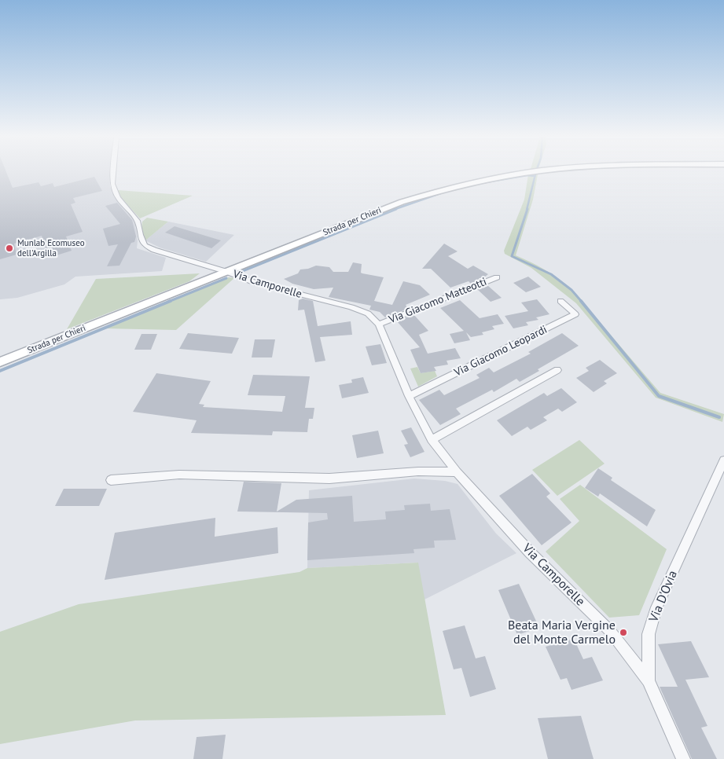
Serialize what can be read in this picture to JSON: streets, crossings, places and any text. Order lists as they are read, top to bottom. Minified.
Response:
{"streets":{"main road":["Strada per Chieri"],"street":["Via Camporelle","Via Giacomo Matteotti","Via Giacomo Leopardi","Via D'Ovia"]},"crossings":[["Strada per Chieri","Via Camporelle"],["Via Camporelle","Via Giacomo Matteotti"],["Via Camporelle","Via Giacomo Leopardi"],["Via Camporelle","Via D'Ovia"]],"places":["Munlab Ecomuseo dell'Argilla","Beata Maria Vergine del Monte Carmelo"]}
